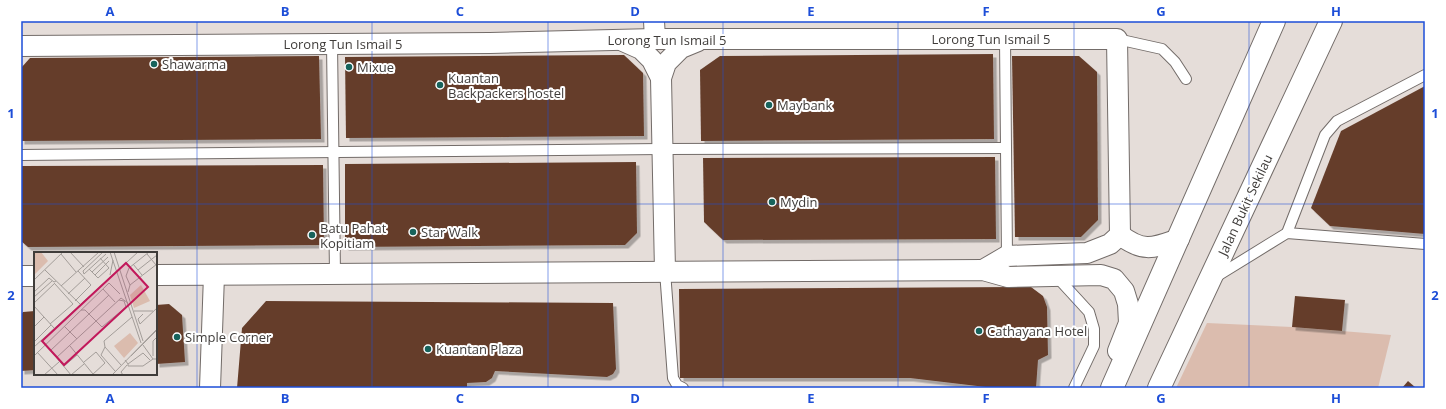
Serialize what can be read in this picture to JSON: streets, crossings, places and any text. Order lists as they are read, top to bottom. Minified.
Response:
{"streets":{"street":["Lorong Tun Ismail 5","Jalan Bukit Sekilau"]},"places":["Shawarma","Mixue","Kuantan Backpackers hostel","Maybank","Mydin","Star Walk","Batu Pahat Kopitiam","Cathayana Hotel","Simple Corner","Kuantan Plaza"],"grid":{"columns":["A","B","C","D","E","F","G","H"],"rows":["1","2"]}}
